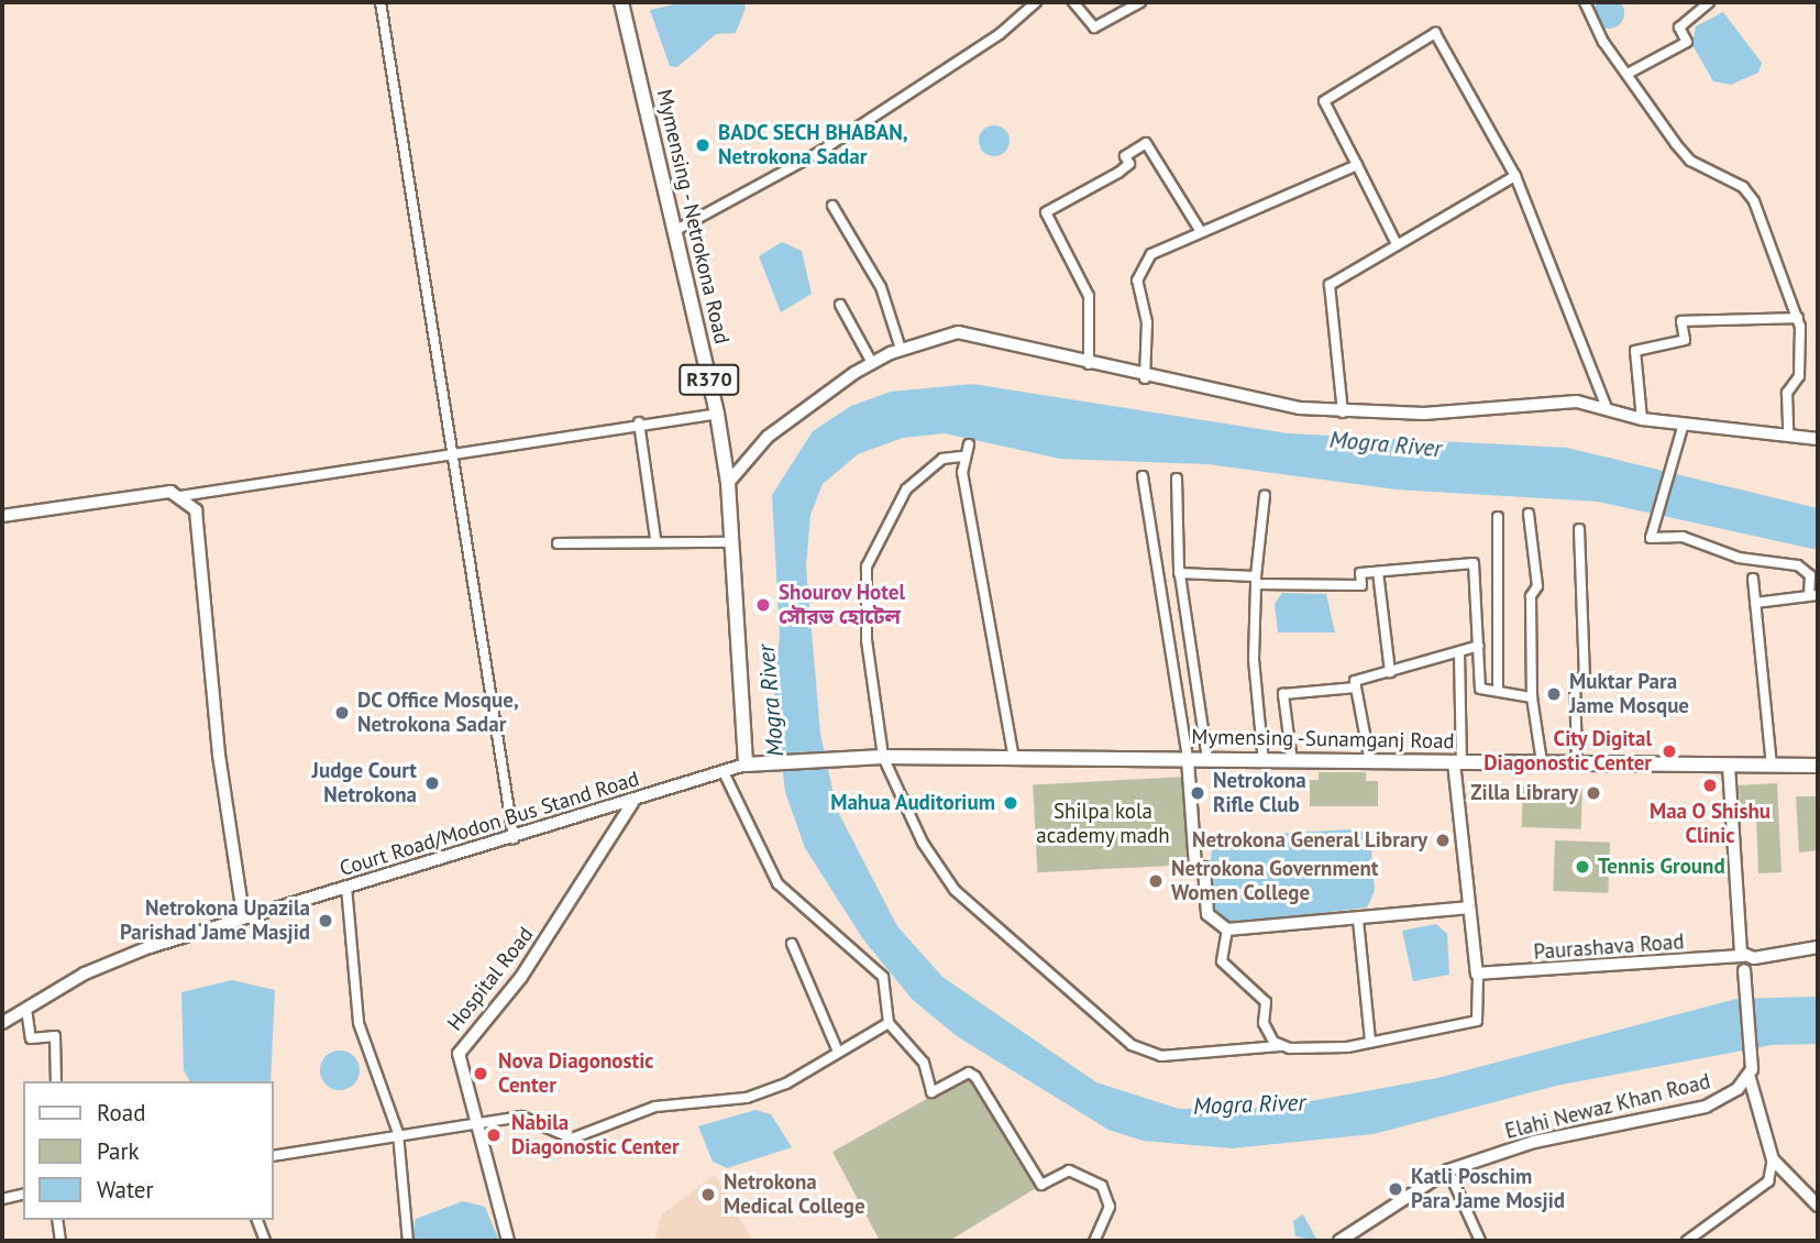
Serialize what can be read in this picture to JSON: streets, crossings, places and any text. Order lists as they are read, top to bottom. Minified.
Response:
{"streets":{"main road":["Mymensing - Netrokona Road","R370","Mymensing -Sunamganj Road"],"street":["Court Road/Modon Bus Stand Road","Paurashava Road","Hospital Road","Elahi Newaz Khan Road"]},"crossings":[["Mymensing - Netrokona Road","Mymensing -Sunamganj Road"],["Mymensing - Netrokona Road","Court Road/Modon Bus Stand Road"],["Mymensing -Sunamganj Road","Court Road/Modon Bus Stand Road"],["Court Road/Modon Bus Stand Road","Hospital Road"]],"water":["Mogra River"],"parks":["Shilpa kola academy madh"],"places":["BADC SECH BHABAN, Netrokona Sadar","Shourov Hotel সৌরভ হোটেল","Muktar Para Jame Mosque","DC Office Mosque, Netrokona Sadar","City Digital Diagonostic Center","Judge Court Netrokona","Maa O Shishu Clinic","Netrokona Rifle Club","Zilla Library","Mahua Auditorium","Netrokona General Library","Tennis Ground","Netrokona Government Women College","Netrokona Upazila Parishad Jame Masjid","Nova Diagonostic Center","Nabila Diagonostic Center","Katli Poschim Para Jame Mosjid","Netrokona Medical College"],"legend":["Road","Park","Water"]}
